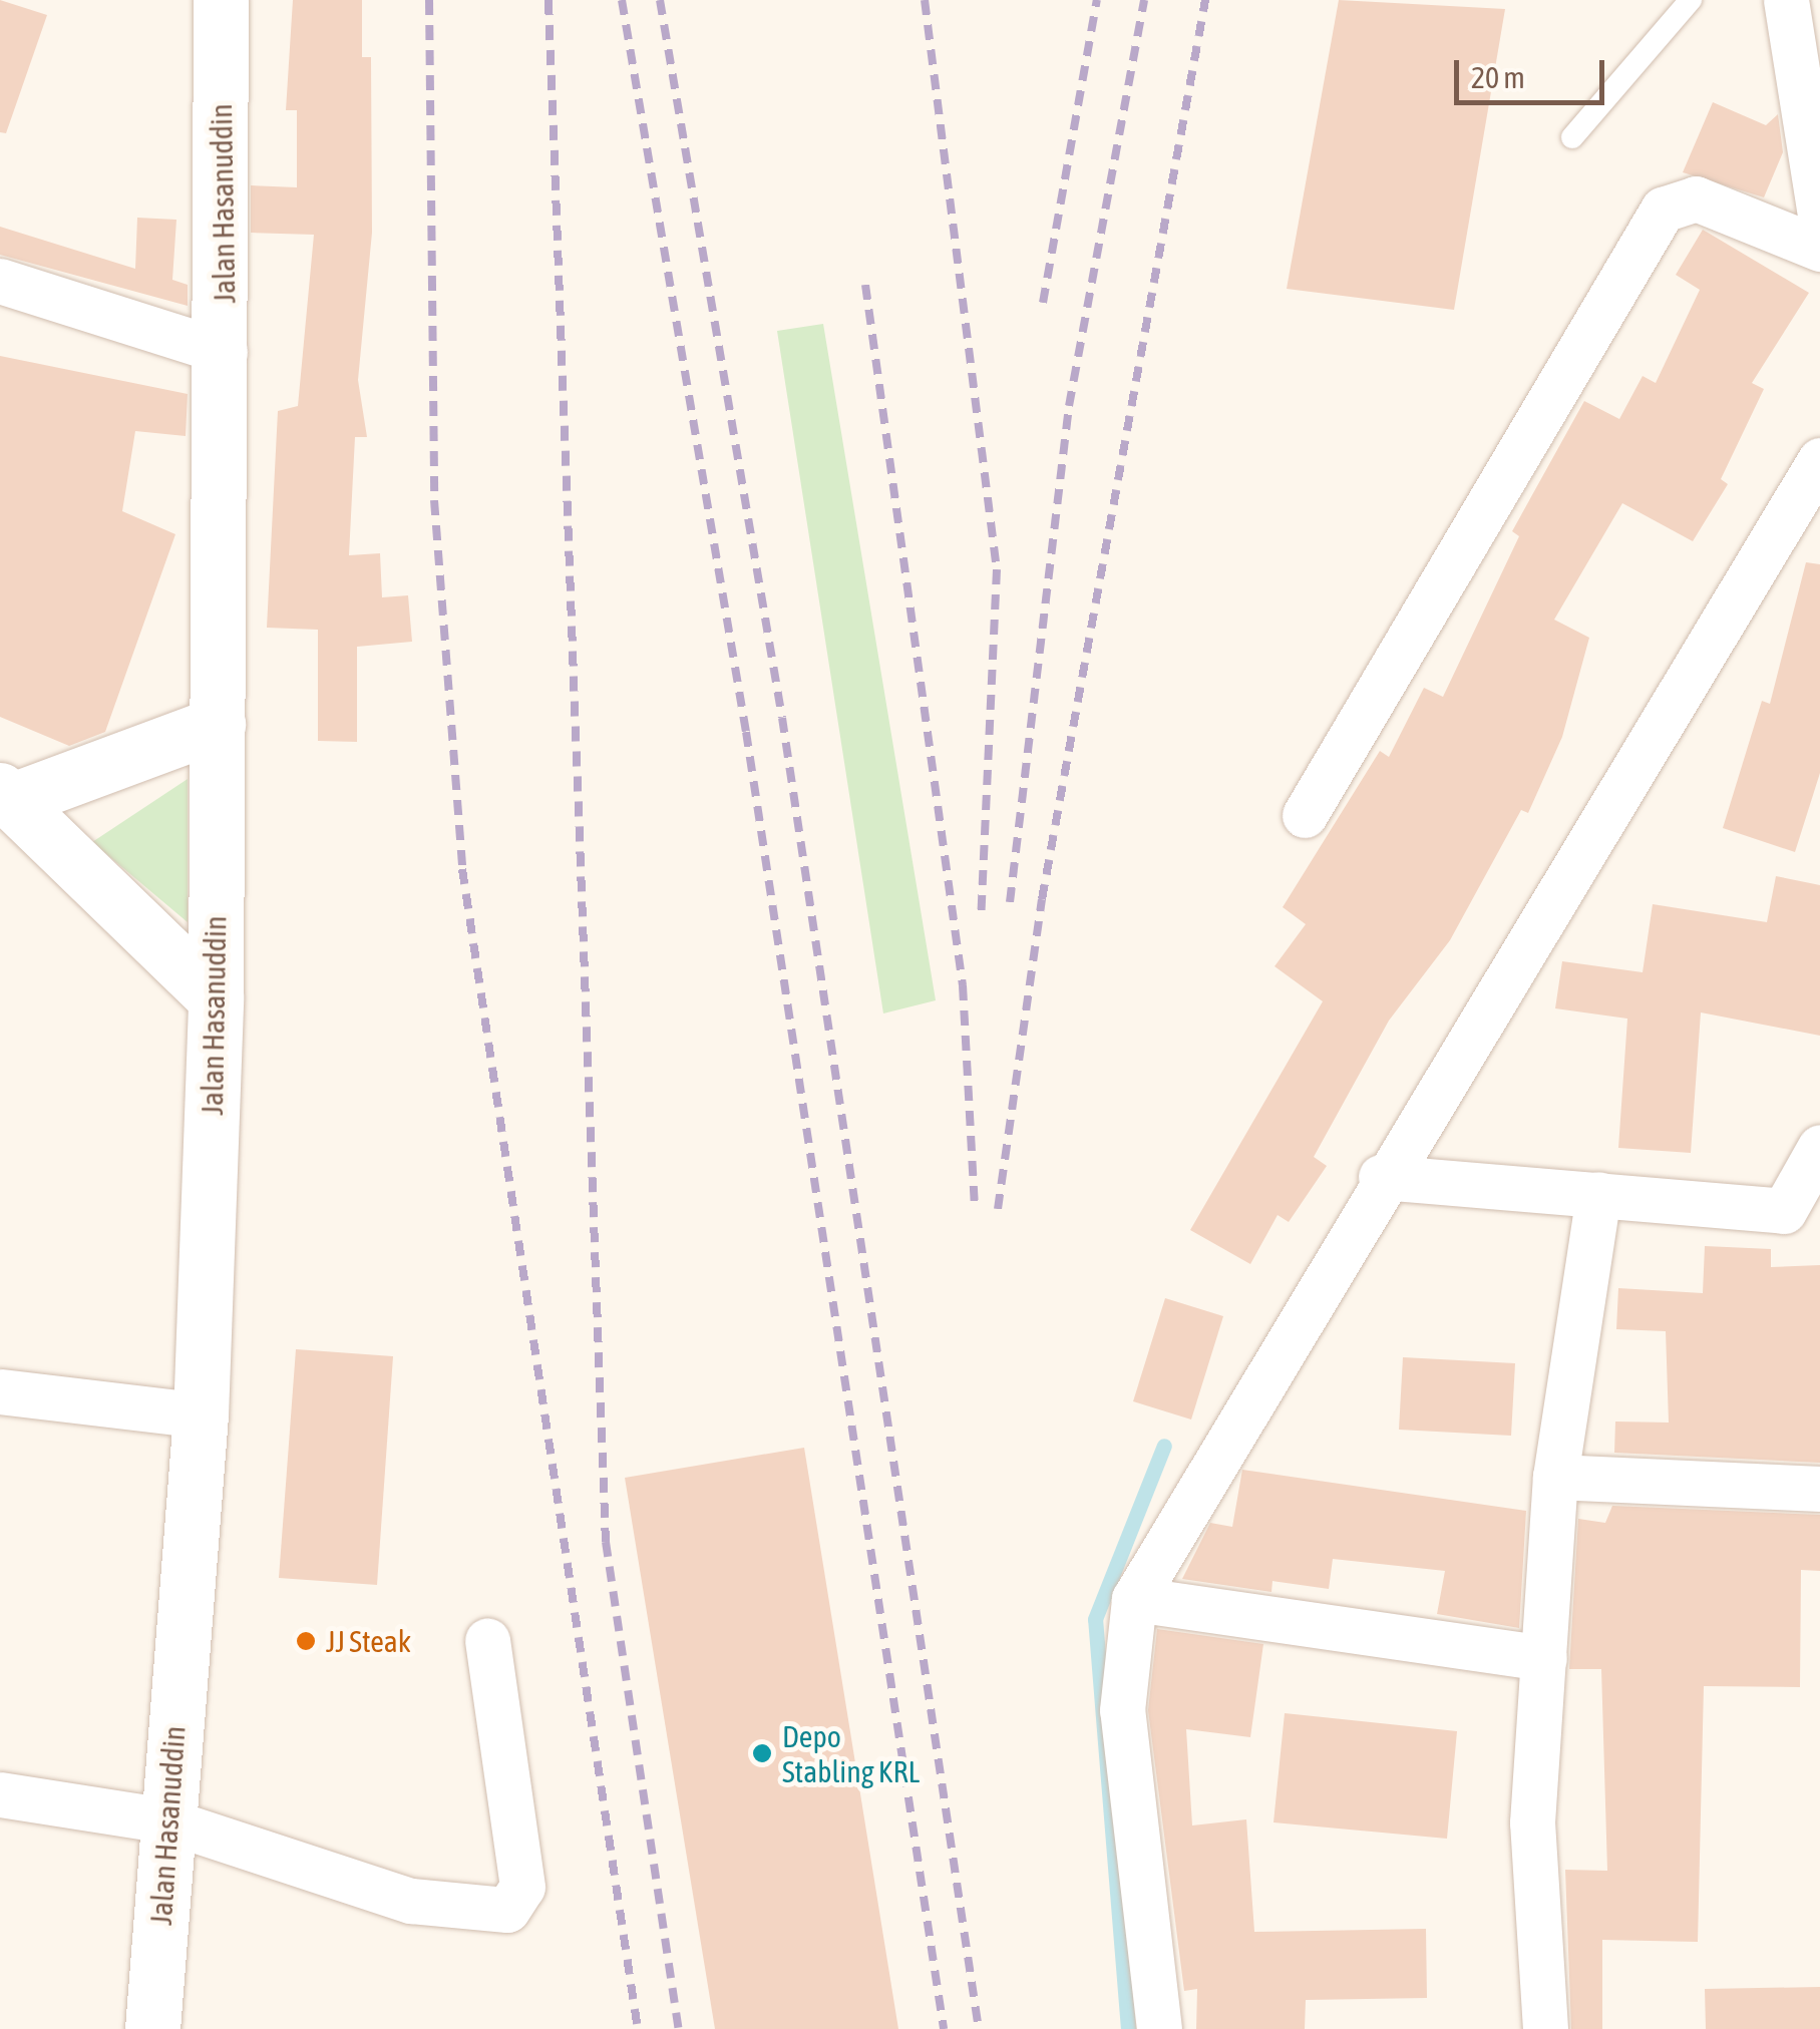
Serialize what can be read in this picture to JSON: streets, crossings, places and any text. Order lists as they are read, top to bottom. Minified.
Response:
{"streets":{"main road":["Jalan Hasanuddin"]},"places":["JJ Steak","Depo Stabling KRL"],"scale_bar":"20 m"}
